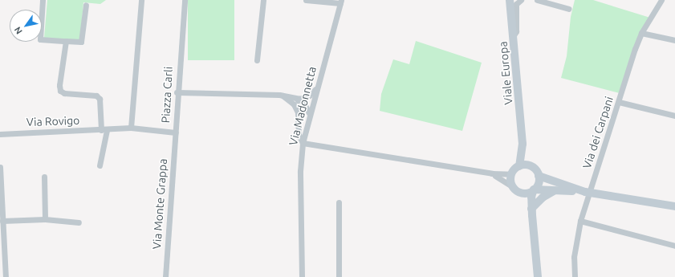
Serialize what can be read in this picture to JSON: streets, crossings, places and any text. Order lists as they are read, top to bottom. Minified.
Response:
{"streets":{"main road":["Viale Europa"],"street":["Piazza Carli","Via Madonnetta","Via Rovigo","Via dei Carpani","Via Monte Grappa"]},"crossings":[["Piazza Carli","Via Rovigo"],["Piazza Carli","Via Monte Grappa"]],"north":"bottom left"}
